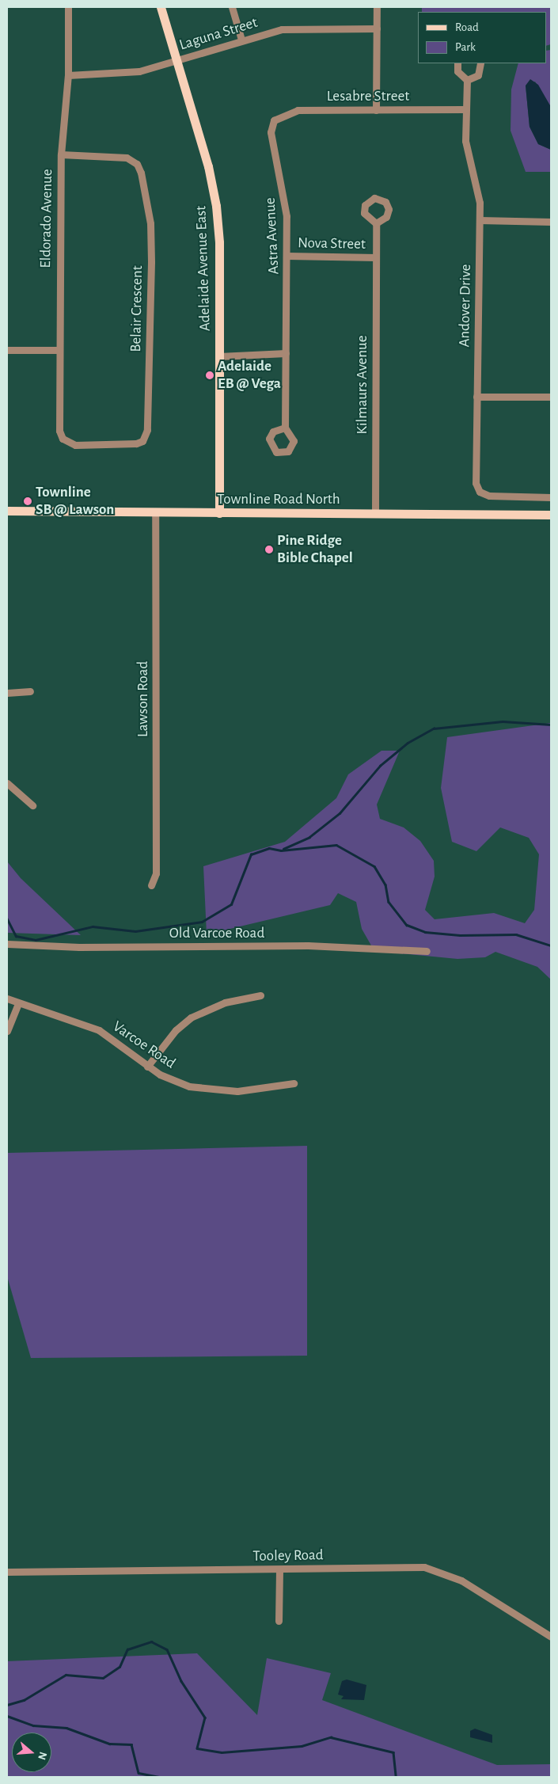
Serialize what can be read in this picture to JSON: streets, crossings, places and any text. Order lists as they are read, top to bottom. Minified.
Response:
{"streets":{"main road":["Adelaide Avenue East","Townline Road North"],"street":["Laguna Street","Lesabre Street","Eldorado Avenue","Astra Avenue","Nova Street","Andover Drive","Belair Crescent","Kilmaurs Avenue","Lawson Road","Old Varcoe Road","Varcoe Road","Tooley Road"]},"crossings":[["Laguna Street","Eldorado Avenue"],["Laguna Street","Adelaide Avenue East"],["Lesabre Street","Astra Avenue"],["Lesabre Street","Andover Drive"],["Eldorado Avenue","Belair Crescent"],["Astra Avenue","Nova Street"],["Nova Street","Kilmaurs Avenue"],["Adelaide Avenue East","Townline Road North"],["Kilmaurs Avenue","Townline Road North"],["Townline Road North","Lawson Road"]],"places":["Adelaide EB @ Vega","Townline SB @ Lawson","Pine Ridge Bible Chapel"],"legend":["Road","Park"],"north":"right"}
